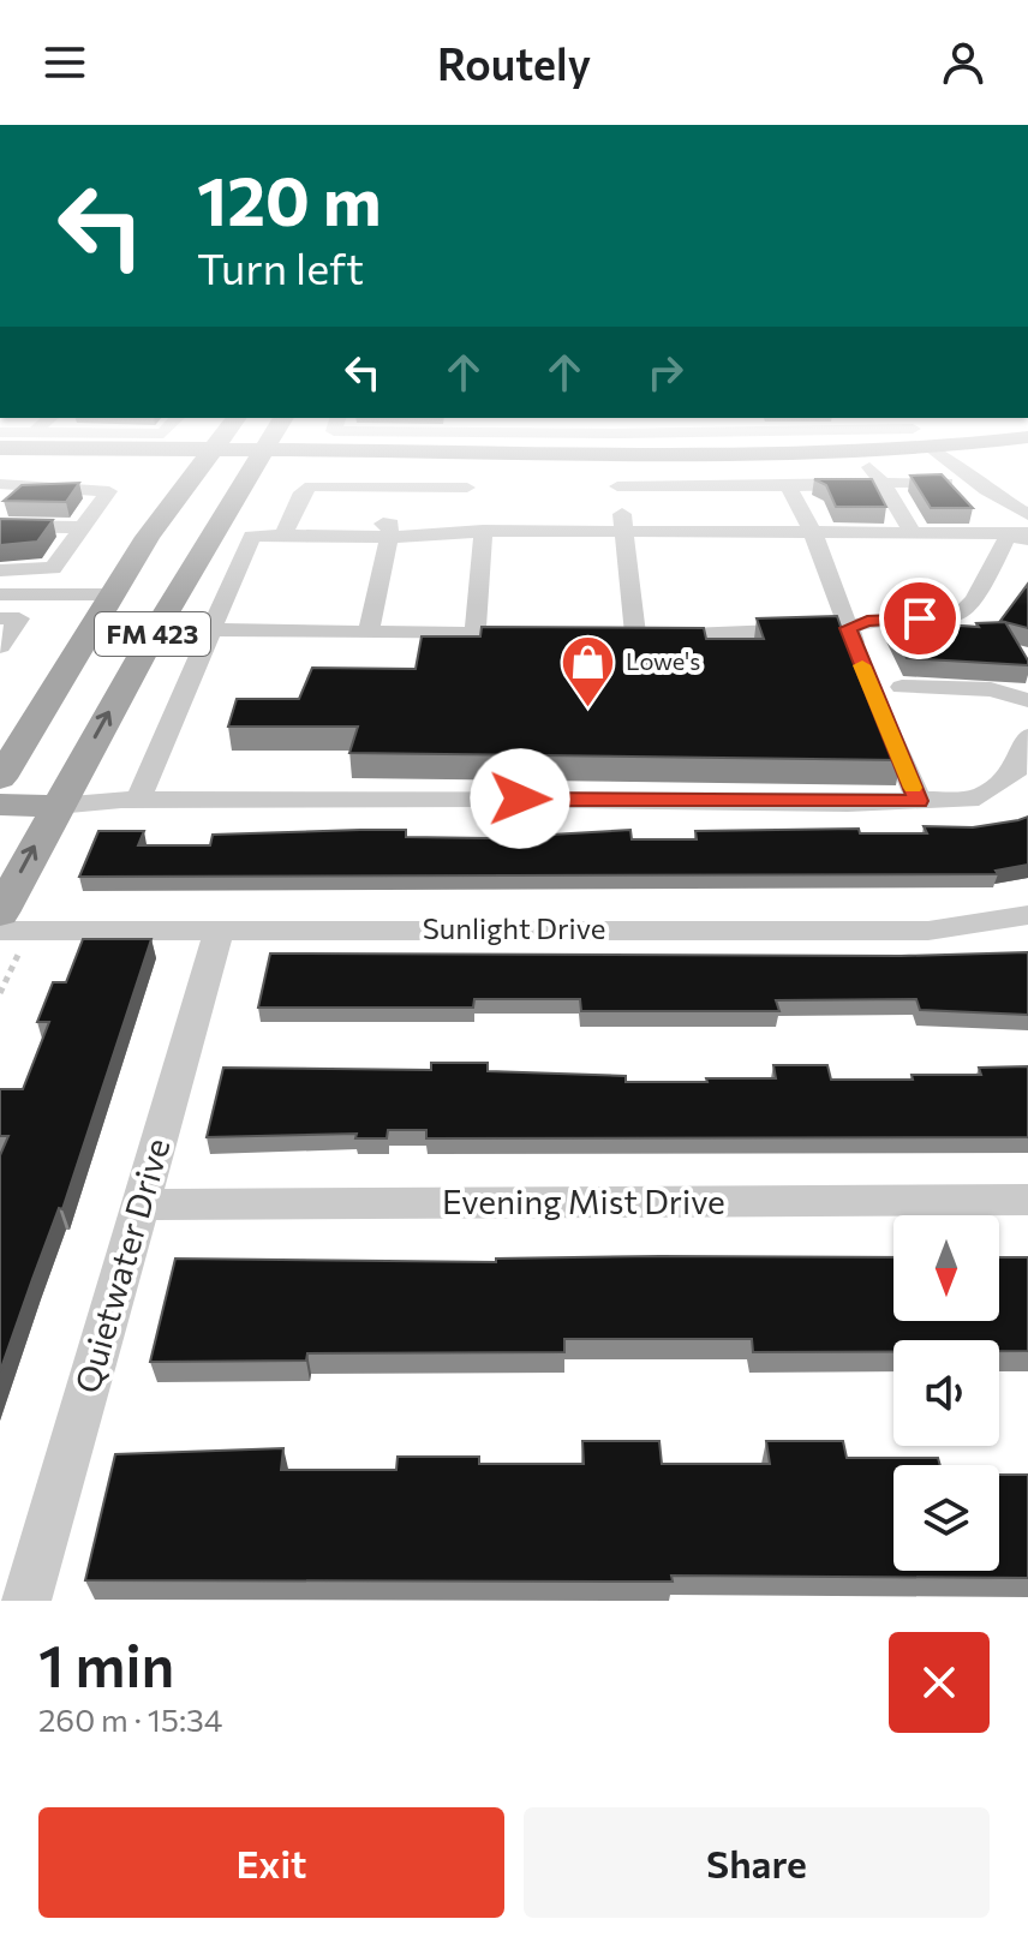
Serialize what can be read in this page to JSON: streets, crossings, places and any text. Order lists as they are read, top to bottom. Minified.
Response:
{"streets":{"main road":["FM 423"],"street":["Sunlight Drive","Evening Mist Drive","Quietwater Drive"]},"crossings":[["FM 423","Sunlight Drive"],["Sunlight Drive","Quietwater Drive"],["Evening Mist Drive","Quietwater Drive"]],"places":{"shop":["Lowe's"]},"north":"bottom","page":{"header":"Routely","turn":["120 m","Turn left"],"heading":["1 min","260 m · 15:34"],"buttons":["Exit","Share"]}}
